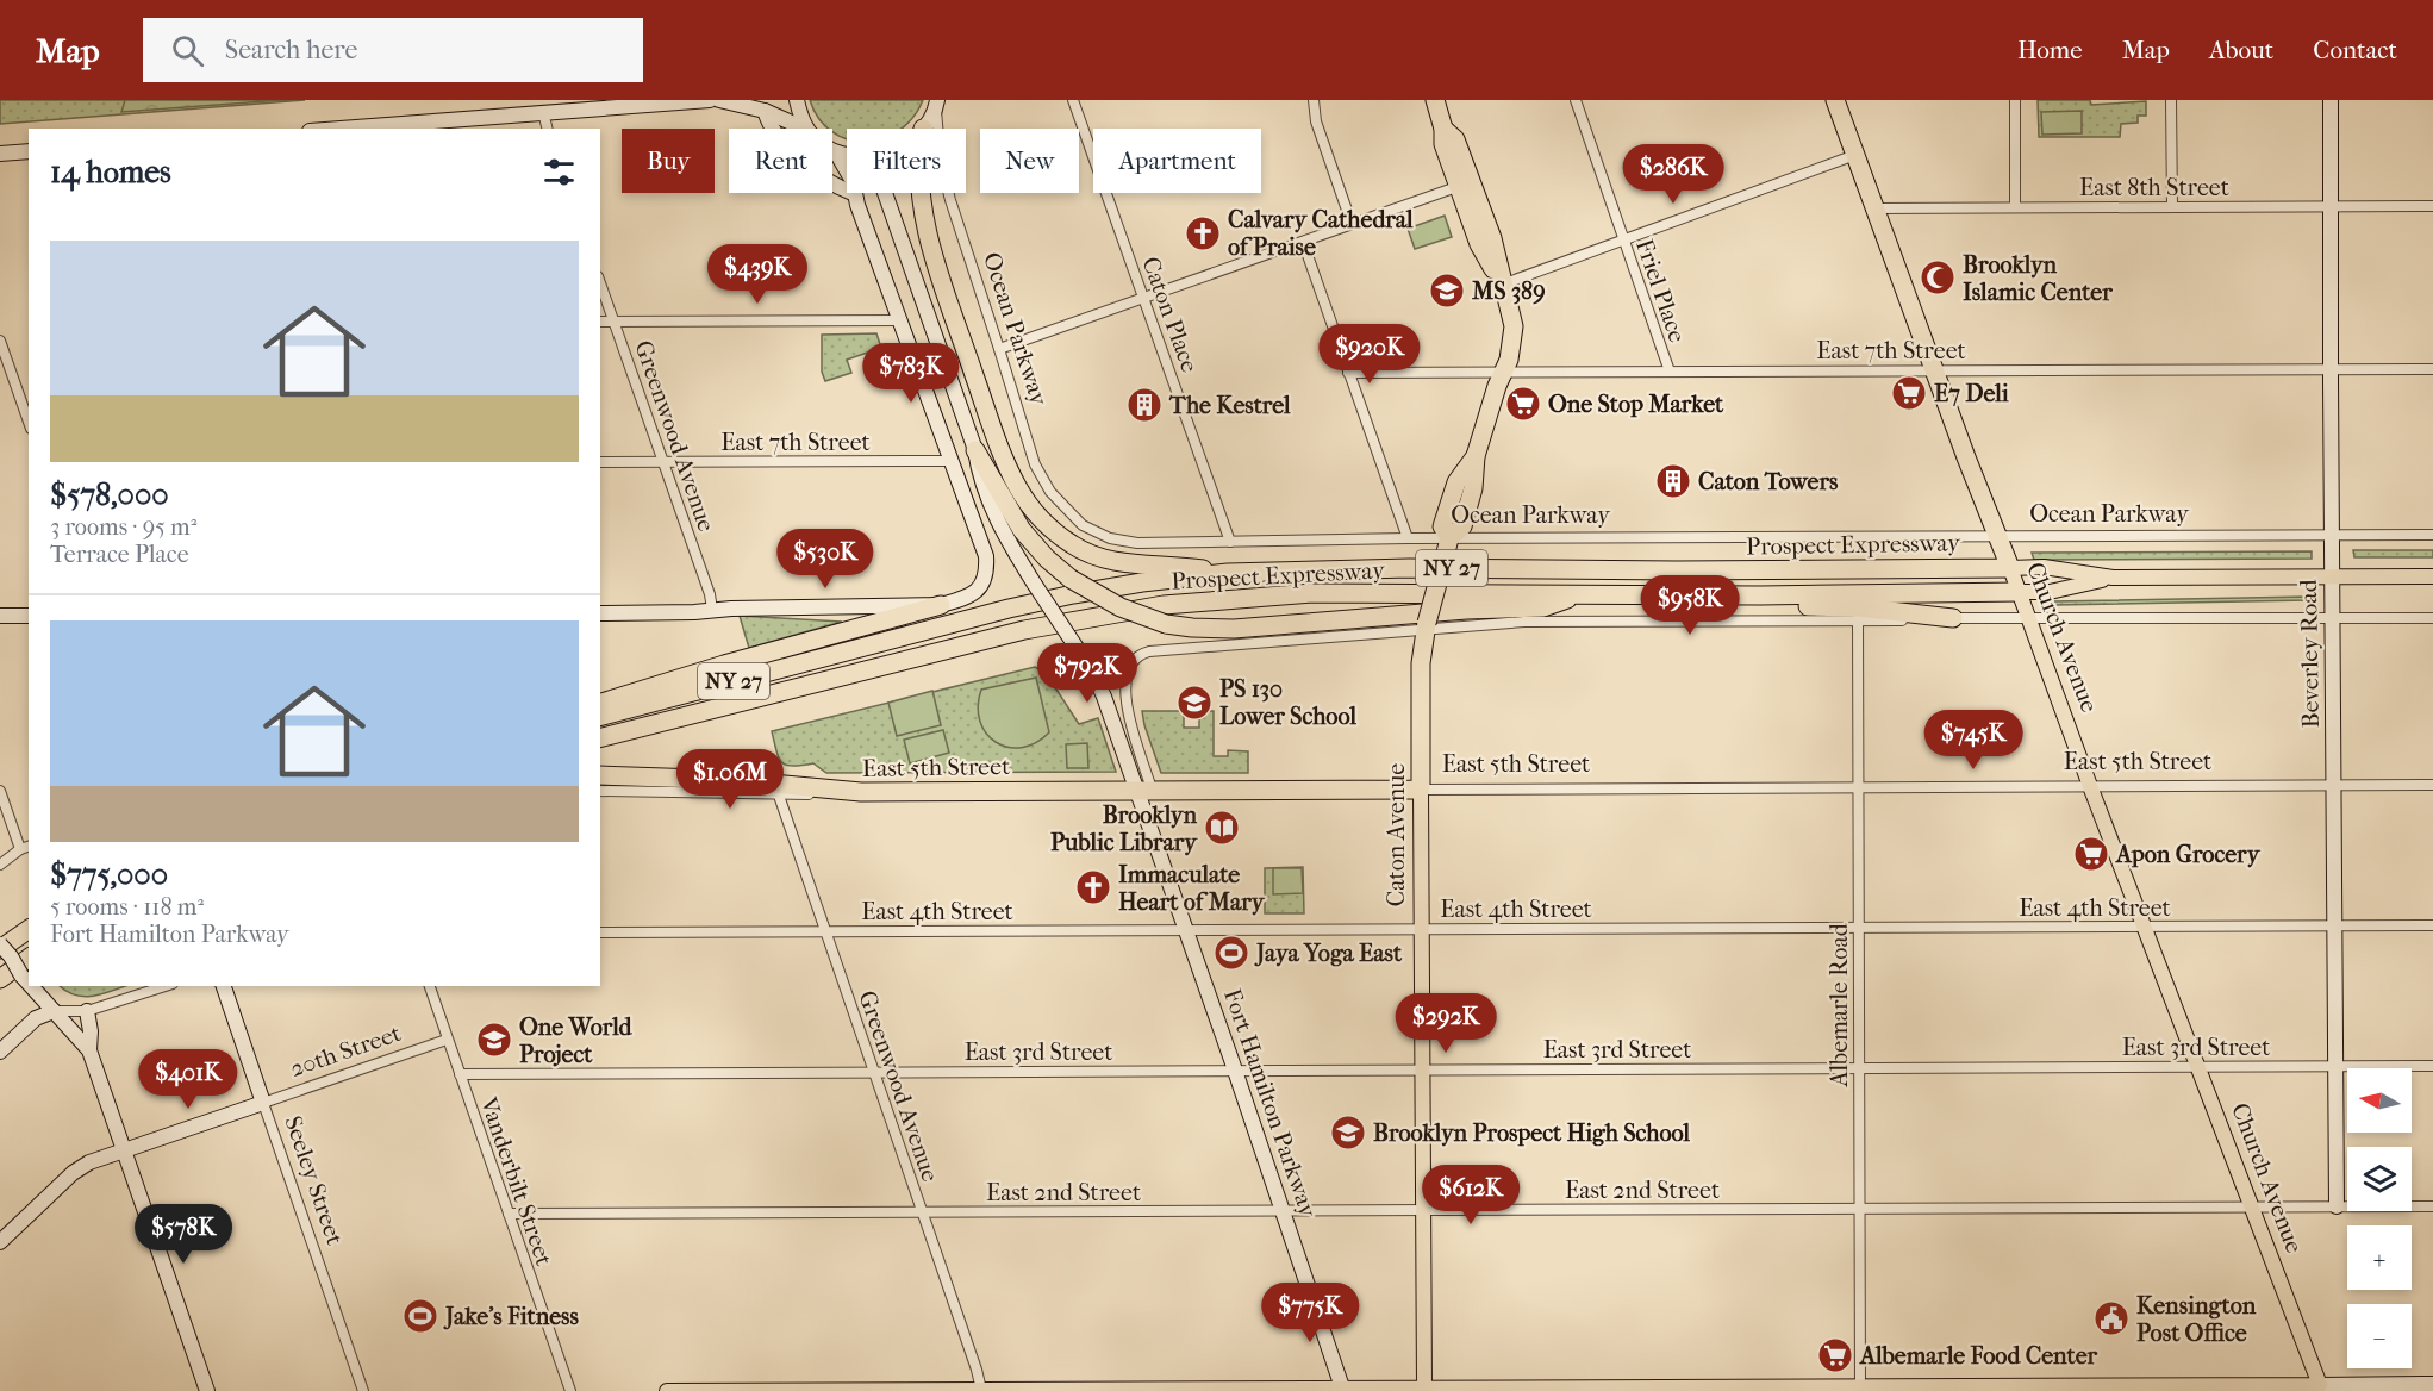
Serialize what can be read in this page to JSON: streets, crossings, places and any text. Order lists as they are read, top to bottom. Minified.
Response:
{"streets":{"highway":["Prospect Expressway","NY 27","Church Avenue","East 5th Street","Caton Avenue"],"street":["East 8th Street","Friel Place","Caton Place","Ocean Parkway","East 7th Street","Greenwood Avenue","Beverley Road","East 4th Street","Albemarle Road","East 3rd Street","20th Street","Fort Hamilton Parkway","Seeley Street","Vanderbilt Street","East 2nd Street"]},"crossings":[["East 8th Street","Church Avenue"],["East 8th Street","Beverley Road"],["Friel Place","East 7th Street"],["Caton Place","Ocean Parkway"],["Ocean Parkway","Church Avenue"],["Ocean Parkway","Beverley Road"],["Ocean Parkway","Caton Avenue"],["East 7th Street","Greenwood Avenue"],["East 7th Street","Church Avenue"],["East 7th Street","Beverley Road"],["East 7th Street","Caton Avenue"],["Greenwood Avenue","East 5th Street"],["Greenwood Avenue","East 4th Street"],["Greenwood Avenue","East 3rd Street"],["Greenwood Avenue","East 2nd Street"],["Prospect Expressway","Church Avenue"],["Church Avenue","East 5th Street"],["Church Avenue","East 4th Street"],["Church Avenue","East 3rd Street"],["Church Avenue","East 2nd Street"],["Beverley Road","East 5th Street"],["Beverley Road","East 4th Street"],["Beverley Road","East 3rd Street"],["Beverley Road","East 2nd Street"],["East 5th Street","Caton Avenue"],["East 5th Street","Albemarle Road"],["East 5th Street","Fort Hamilton Parkway"],["Caton Avenue","East 4th Street"],["Caton Avenue","East 3rd Street"],["Caton Avenue","East 2nd Street"],["East 4th Street","Albemarle Road"],["East 4th Street","Fort Hamilton Parkway"],["Albemarle Road","East 3rd Street"],["Albemarle Road","East 2nd Street"],["East 3rd Street","Fort Hamilton Parkway"],["East 3rd Street","Vanderbilt Street"],["20th Street","Seeley Street"],["20th Street","Vanderbilt Street"],["Fort Hamilton Parkway","East 2nd Street"],["Vanderbilt Street","East 2nd Street"]],"places":{"church":["Calvary Cathedral of Praise","Immaculate Heart of Mary"],"mosque":["Brooklyn Islamic Center"],"school or university":["MS 389","PS 130 Lower School","One World Project","Brooklyn Prospect High School"],"supermarket":["E7 Deli","One Stop Market","Apon Grocery","Albemarle Food Center"],"building":["The Kestrel","Caton Towers"],"library":["Brooklyn Public Library"],"sports":["Jaya Yoga East","Jake's Fitness"],"public building":["Kensington Post Office"]},"north":"left","page":{"header":"Map","search":"Search here","nav":["Home","Map","About","Contact"],"chip":["Buy","Rent","Filters","New","Apartment"],"heading":"14 homes","price":["$286K","$439K","$920K","$783K","$530K","$958K","$792K","$745K","$1.06M","$292K","$401K","$612K","$578K","$775K"],"list":[{"name":"$578,000","note":"3 rooms · 95 m² · Terrace Place"},{"name":"$775,000","note":"5 rooms · 118 m² · Fort Hamilton Parkway"}],"map_buttons":["+","−"]}}
